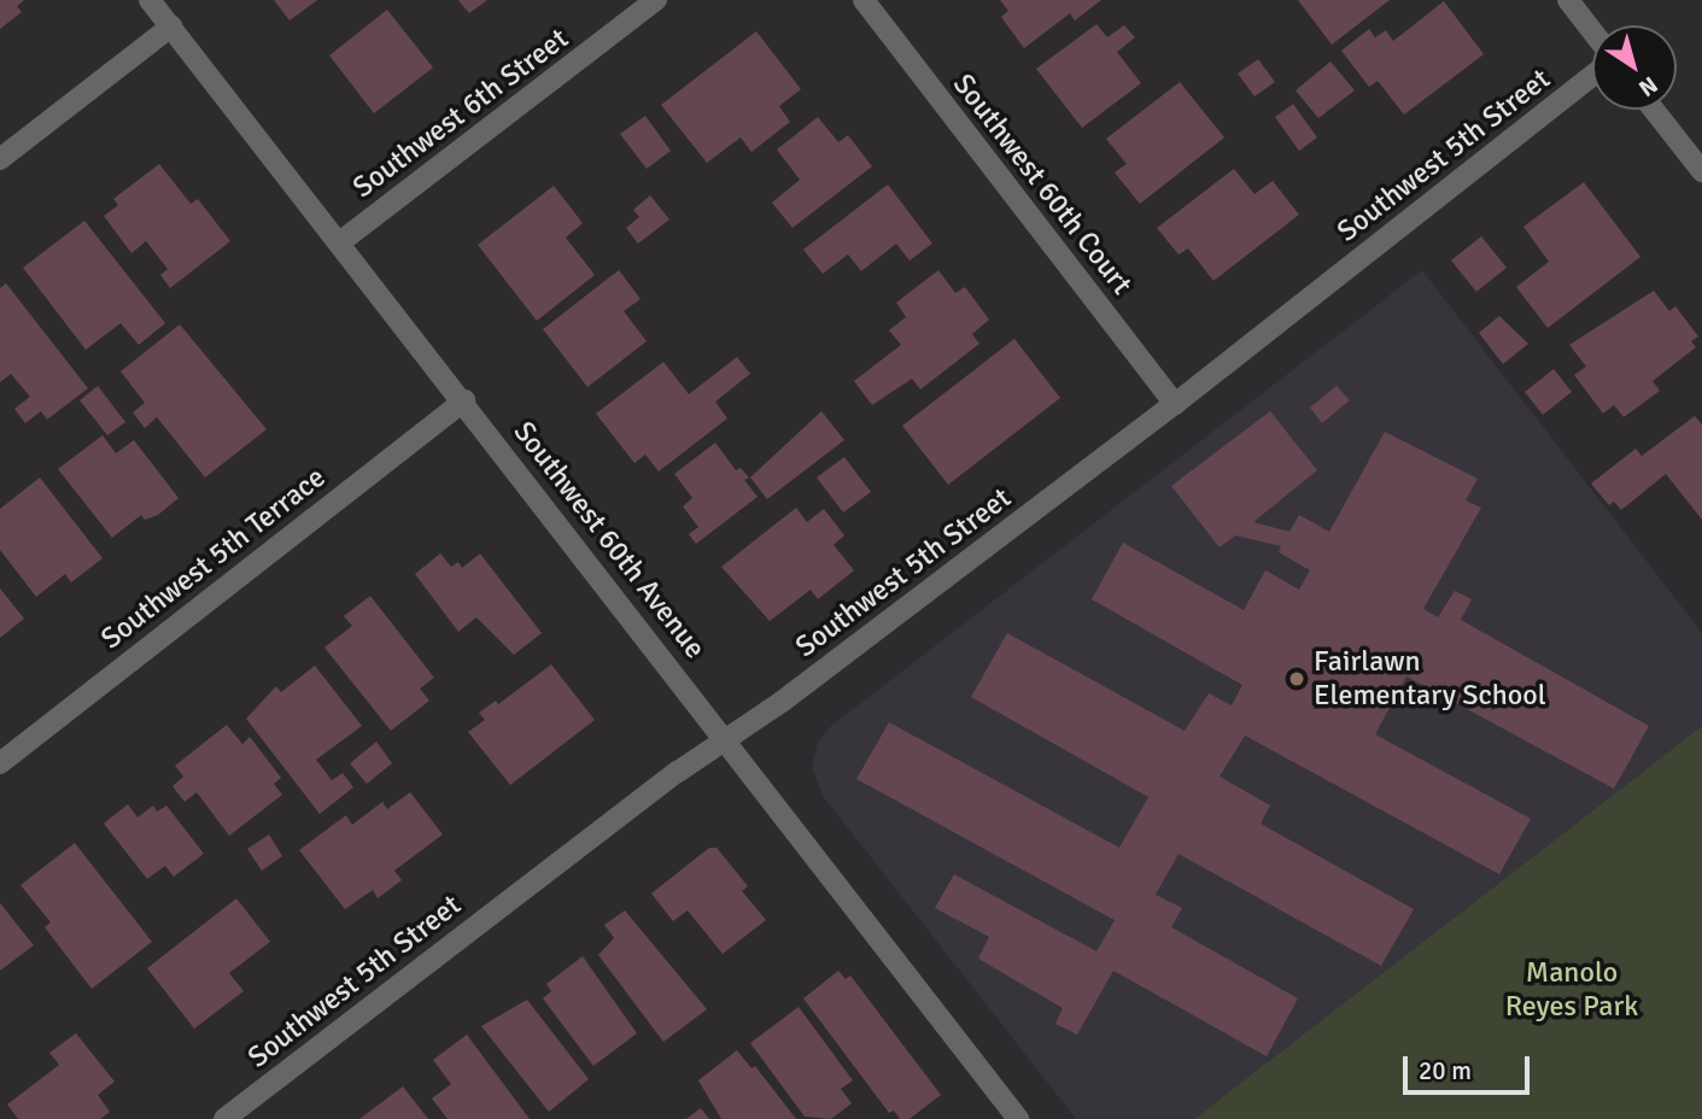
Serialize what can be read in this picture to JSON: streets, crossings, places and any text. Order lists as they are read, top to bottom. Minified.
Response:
{"streets":{"street":["Southwest 6th Street","Southwest 5th Street","Southwest 60th Court","Southwest 60th Avenue","Southwest 5th Terrace"]},"crossings":[["Southwest 6th Street","Southwest 60th Avenue"],["Southwest 5th Street","Southwest 60th Court"],["Southwest 5th Street","Southwest 60th Avenue"],["Southwest 60th Avenue","Southwest 5th Terrace"]],"parks":["Manolo Reyes Park"],"places":["Fairlawn Elementary School"],"scale_bar":"20 m","north":"bottom right"}
